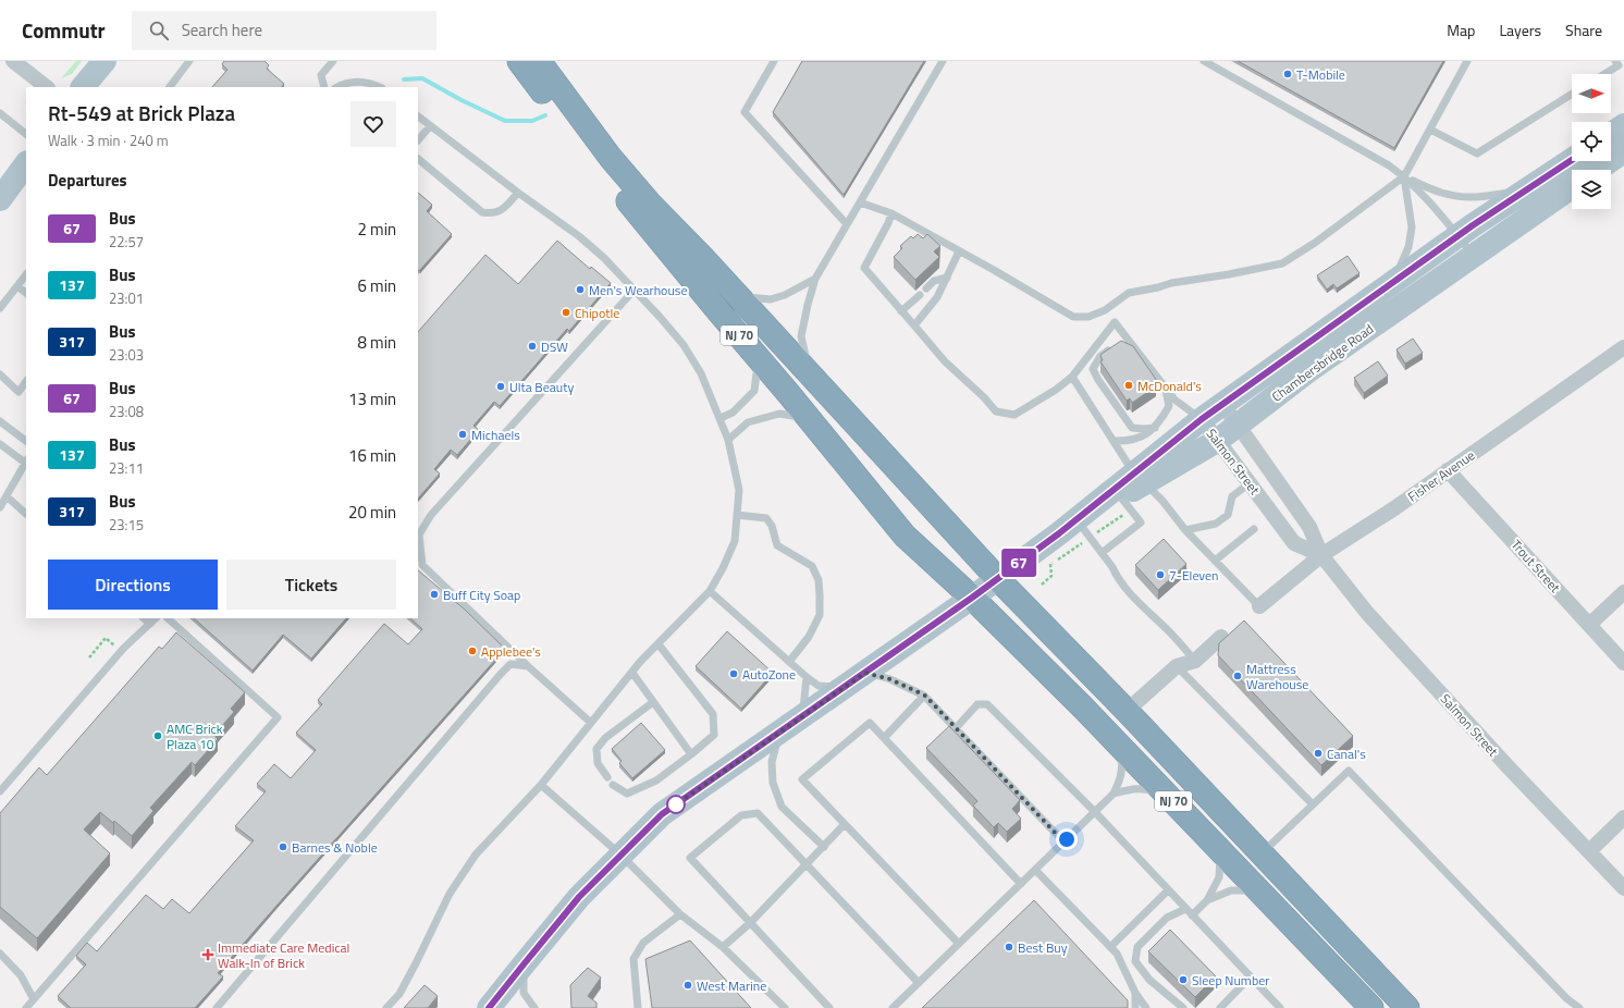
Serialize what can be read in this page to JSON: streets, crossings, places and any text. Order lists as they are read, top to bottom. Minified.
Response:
{"streets":{"highway":["NJ 70"],"main road":["Chambersbridge Road"],"street":["Salmon Street","Fisher Avenue","Trout Street"]},"crossings":[["NJ 70","Chambersbridge Road"],["Chambersbridge Road","Salmon Street"],["Salmon Street","Fisher Avenue"],["Fisher Avenue","Trout Street"]],"places":{"other":["T-Mobile","Men's Wearhouse","Chipotle","DSW","McDonald's","Ulta Beauty","Michaels","7-Eleven","Buff City Soap","Applebee's","AutoZone","Mattress Warehouse","AMC Brick Plaza 10","Canal's","Barnes & Noble","Best Buy","Sleep Number","West Marine"],"health":["Immediate Care Medical Walk-In of Brick"]},"lines":["bus line 67"],"north":"right","page":{"header":"Commutr","search":"Search here","nav":["Map","Layers","Share"],"on_map":"67","heading":[["Rt-549 at Brick Plaza","Walk · 3 min · 240 m"],"Departures"],"list":[{"mark":"67","name":"Bus","note":"22:57","value":"2 min"},{"mark":"137","name":"Bus","note":"23:01","value":"6 min"},{"mark":"317","name":"Bus","note":"23:03","value":"8 min"},{"mark":"67","name":"Bus","note":"23:08","value":"13 min"},{"mark":"137","name":"Bus","note":"23:11","value":"16 min"},{"mark":"317","name":"Bus","note":"23:15","value":"20 min"}],"buttons":["Directions","Tickets"]}}
